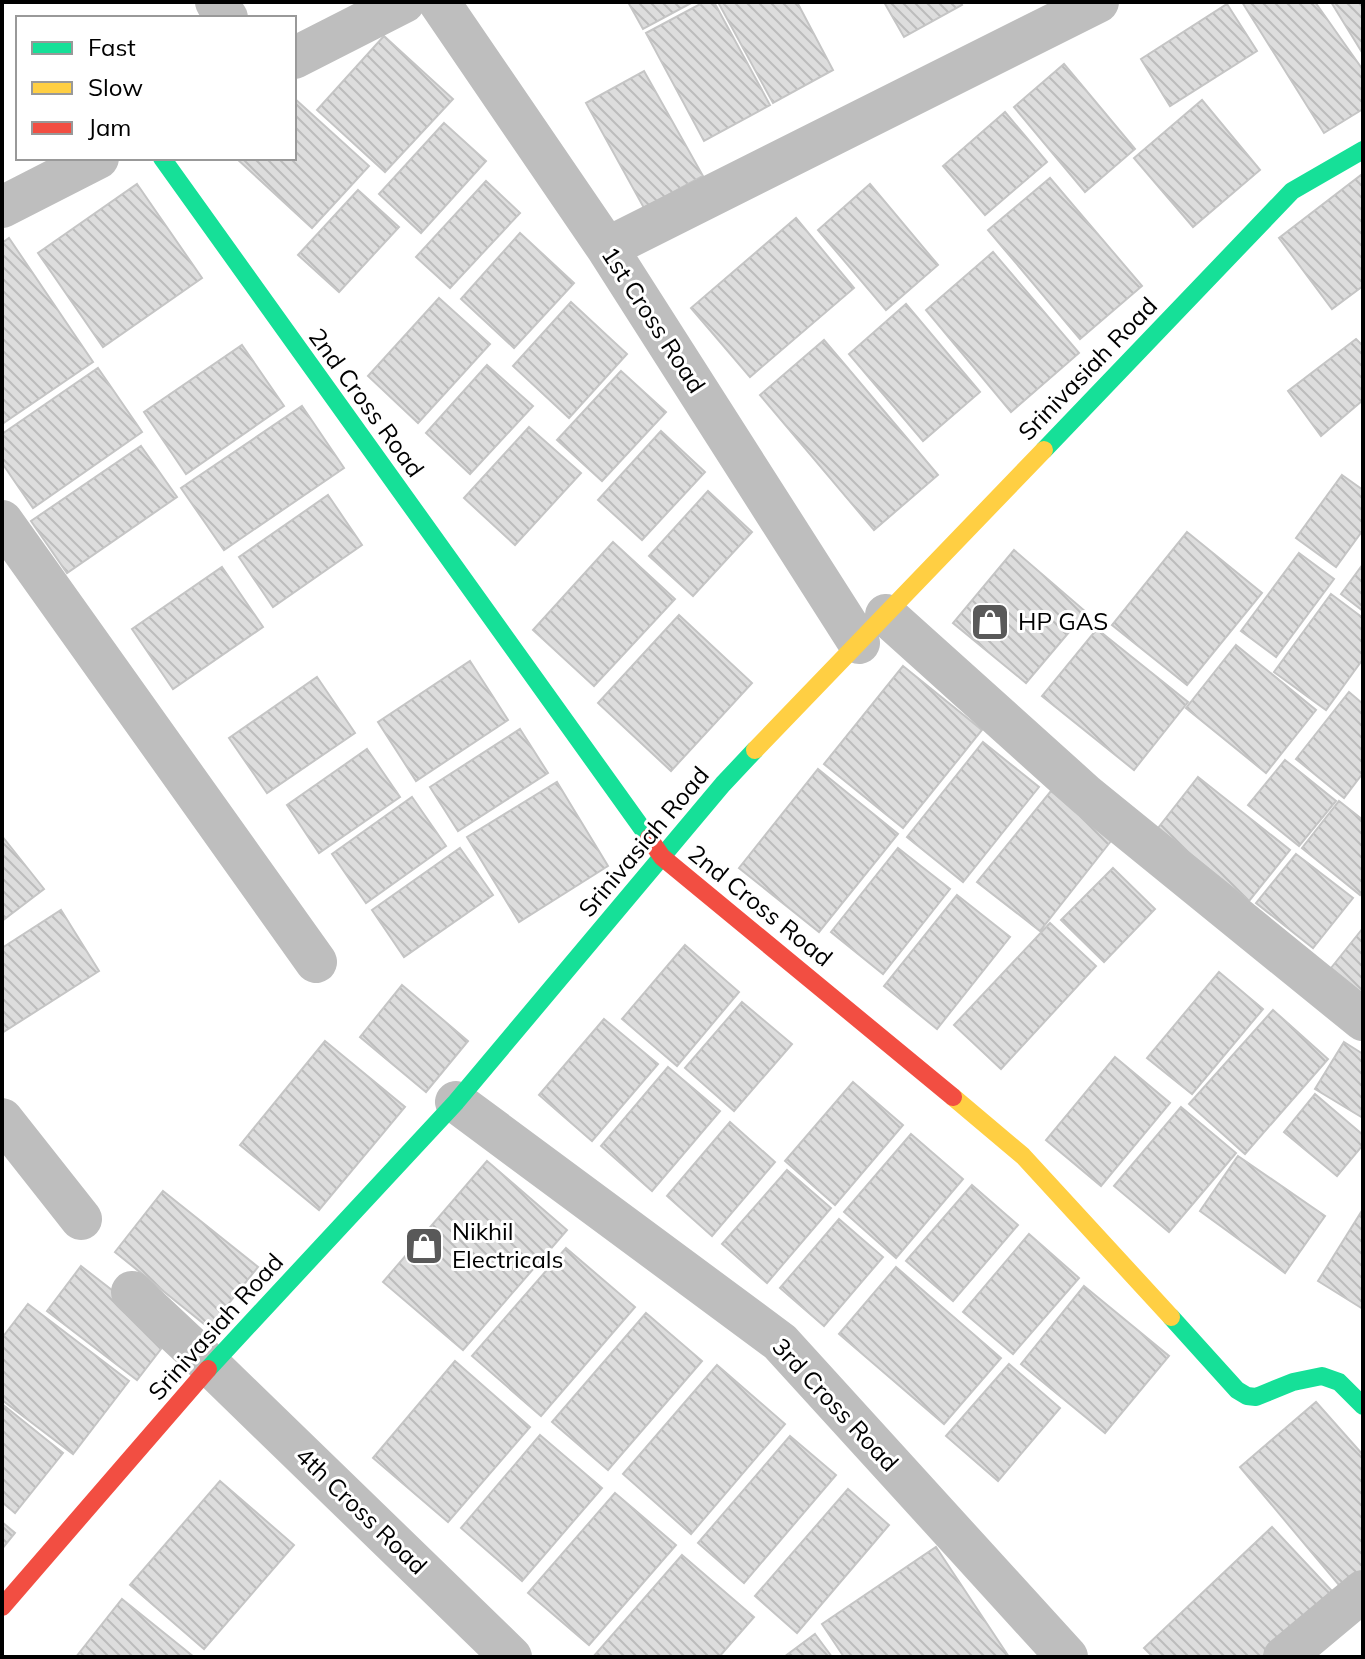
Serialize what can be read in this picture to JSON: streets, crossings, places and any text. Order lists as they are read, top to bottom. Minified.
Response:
{"streets":{"street":["1st Cross Road","Srinivasiah Road","2nd Cross Road","3rd Cross Road","4th Cross Road"]},"crossings":[["1st Cross Road","Srinivasiah Road"],["Srinivasiah Road","2nd Cross Road"],["Srinivasiah Road","3rd Cross Road"],["Srinivasiah Road","4th Cross Road"]],"places":{"shop":["HP GAS","Nikhil Electricals"]},"legend":["Fast","Slow","Jam"]}
